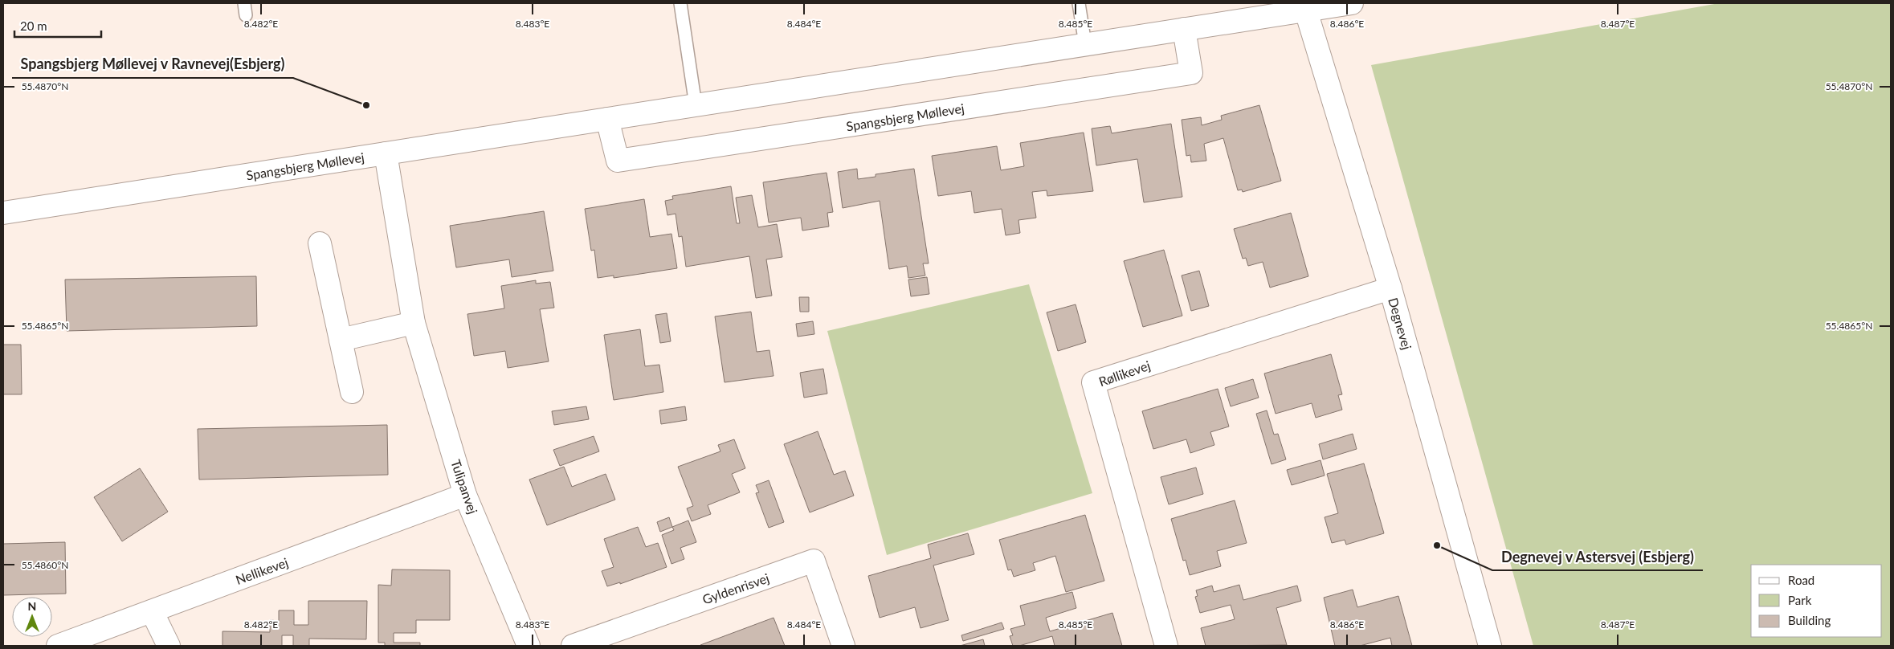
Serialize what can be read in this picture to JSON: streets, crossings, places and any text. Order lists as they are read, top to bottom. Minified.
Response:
{"streets":{"street":["Spangsbjerg Møllevej","Degnevej","Røllikevej","Tulipanvej","Nellikevej","Gyldenrisvej"]},"crossings":[["Spangsbjerg Møllevej","Degnevej"],["Spangsbjerg Møllevej","Tulipanvej"],["Degnevej","Røllikevej"],["Tulipanvej","Nellikevej"]],"places":["Spangsbjerg Møllevej v Ravnevej(Esbjerg)","Degnevej v Astersvej (Esbjerg)"],"legend":["Road","Park","Building"],"scale_bar":"20 m","north":"top","coordinates":["8.482°E","8.483°E","8.484°E","8.485°E","8.486°E","8.487°E","55.4870°N","55.4865°N","55.4860°N"]}
